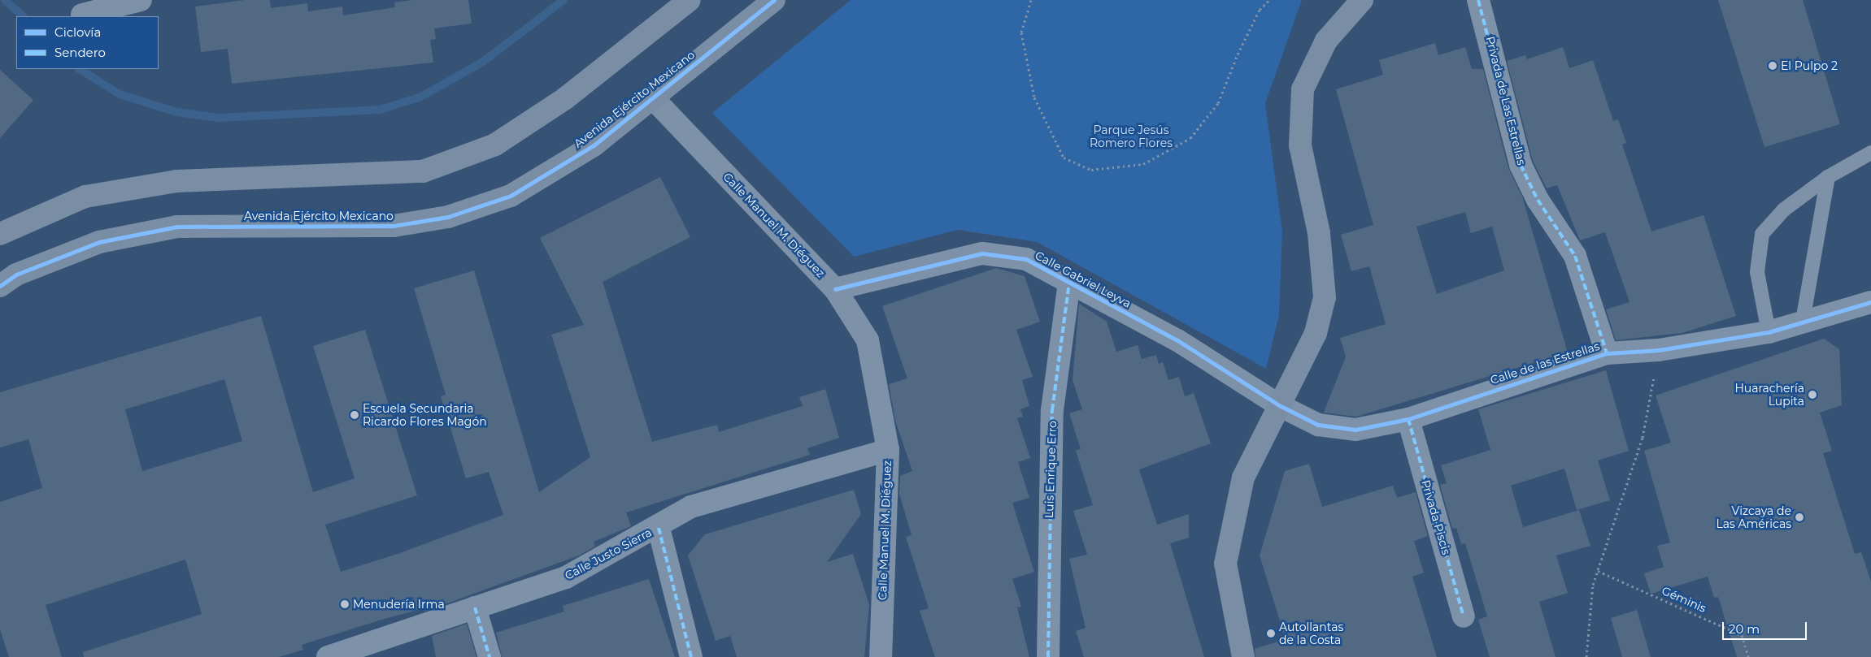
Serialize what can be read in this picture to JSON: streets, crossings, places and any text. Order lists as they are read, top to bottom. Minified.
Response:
{"streets":{"street":["Avenida Ejército Mexicano","Privada de Las Estrellas","Calle Manuel M. Diéguez","Calle Gabriel Leyva","Calle de las Estrellas","Luis Enrique Erro","Privada Piscis","Calle Justo Sierra"],"path":["Géminis"]},"crossings":[["Avenida Ejército Mexicano","Calle Manuel M. Diéguez"],["Privada de Las Estrellas","Calle de las Estrellas"],["Calle Manuel M. Diéguez","Calle Gabriel Leyva"],["Calle Manuel M. Diéguez","Calle Justo Sierra"],["Calle Gabriel Leyva","Calle de las Estrellas"],["Calle Gabriel Leyva","Luis Enrique Erro"],["Calle de las Estrellas","Privada Piscis"]],"parks":["Parque Jesús Romero Flores"],"places":["El Pulpo 2","Huarachería Lupita","Escuela Secundaria Ricardo Flores Magón","Vizcaya de Las Américas","Menudería Irma","Autollantas de la Costa"],"legend":["Ciclovía","Sendero"],"scale_bar":"20 m"}
